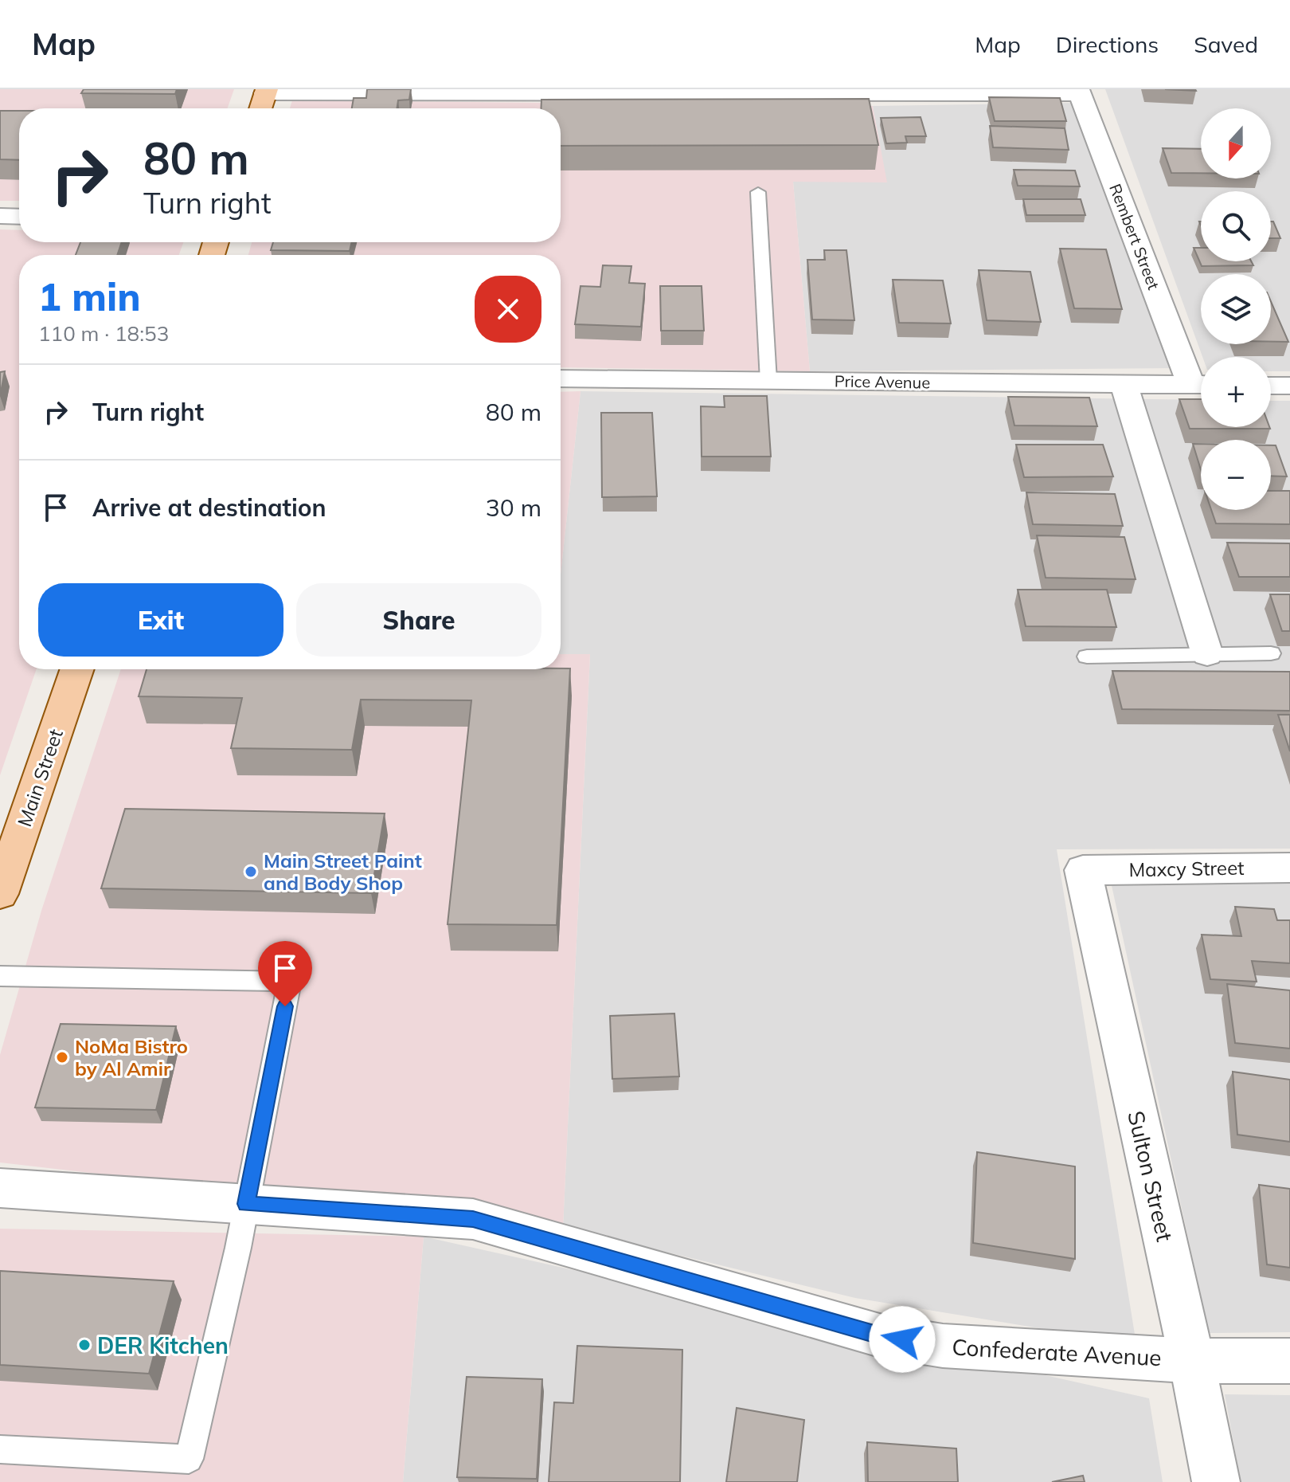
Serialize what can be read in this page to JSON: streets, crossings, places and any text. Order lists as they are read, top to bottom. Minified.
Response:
{"streets":{"main road":["Main Street"],"street":["Rembert Street","Price Avenue","Maxcy Street","Sulton Street","Confederate Avenue"]},"crossings":[["Rembert Street","Price Avenue"],["Maxcy Street","Sulton Street"],["Sulton Street","Confederate Avenue"]],"places":["Main Street Paint and Body Shop","NoMa Bistro by Al Amir","DER Kitchen"],"north":"bottom","page":{"header":"Map","nav":["Map","Directions","Saved"],"map_buttons":["+","−"],"turn":["80 m","Turn right"],"heading":["1 min","110 m · 18:53"],"list":[{"name":"Turn right","value":"80 m"},{"name":"Arrive at destination","value":"30 m"}],"buttons":["Exit","Share"]}}
